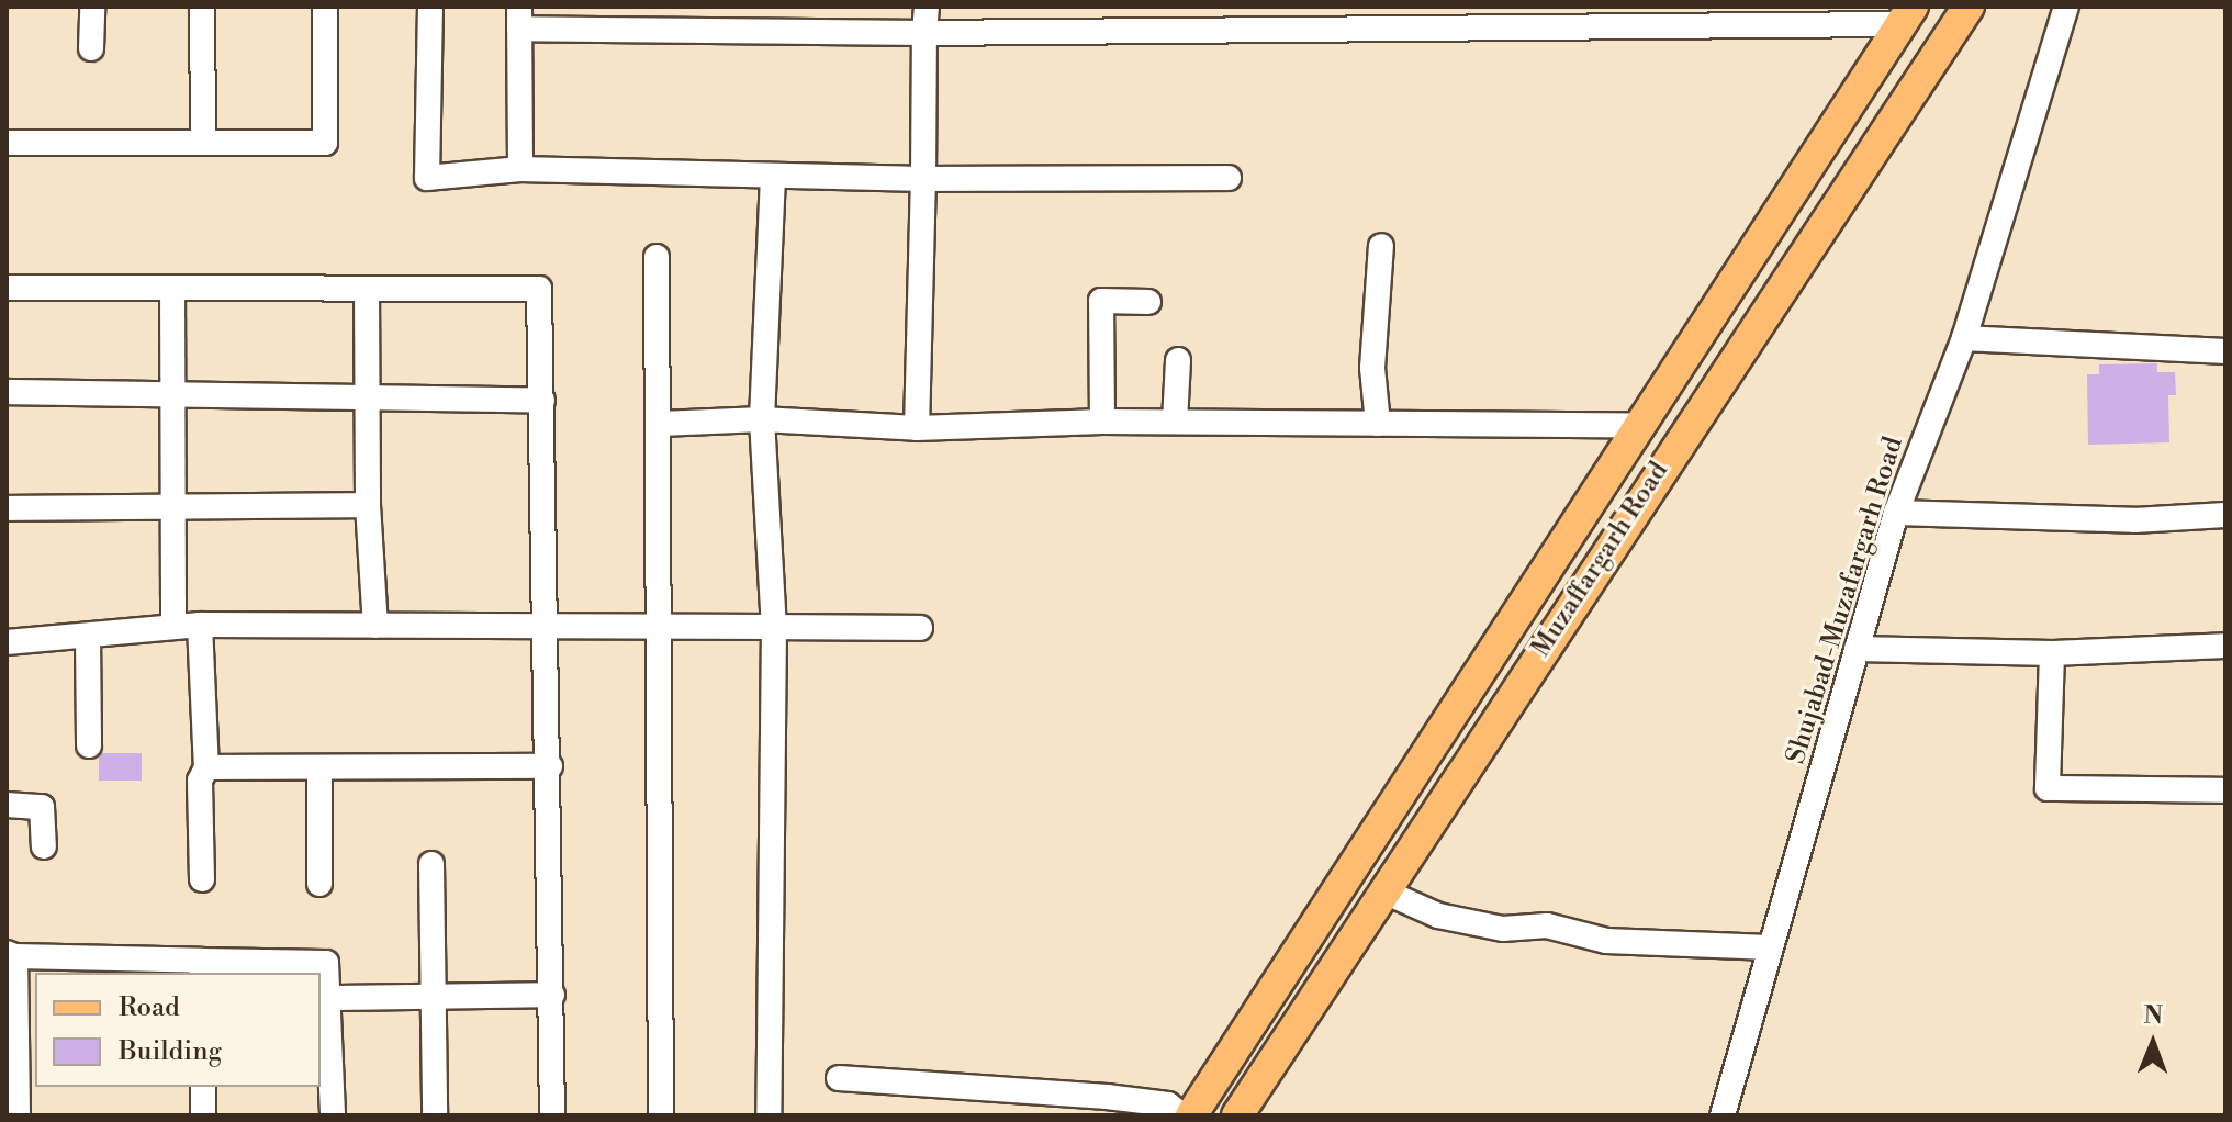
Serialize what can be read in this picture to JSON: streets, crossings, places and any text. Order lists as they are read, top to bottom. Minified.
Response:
{"streets":{"main road":["Muzaffargarh Road"],"street":["Shujabad-Muzafargarh Road"]},"legend":["Road","Building"],"north":"top"}
